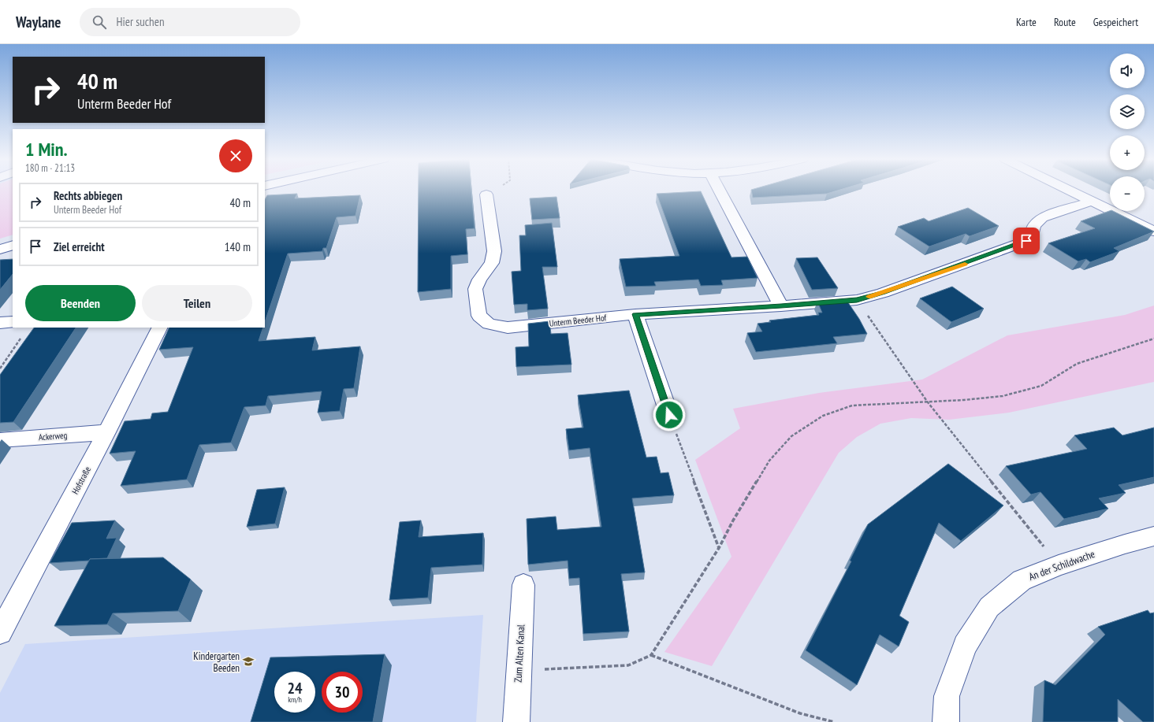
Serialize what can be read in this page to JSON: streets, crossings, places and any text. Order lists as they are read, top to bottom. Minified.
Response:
{"streets":{"street":["Unterm Beeder Hof","Ackerweg","Hofstraße","An der Schildwache","Zum Alten Kanal"]},"crossings":[["Ackerweg","Hofstraße"]],"places":{"school or university":["Kindergarten Beeden"]},"page":{"header":"Waylane","search":"Hier suchen","nav":["Karte","Route","Gespeichert"],"map_buttons":["+","−"],"turn":["40 m","Unterm Beeder Hof"],"heading":["1 Min.","180 m · 21:13"],"list":[{"name":"Rechts abbiegen","note":"Unterm Beeder Hof","value":"40 m"},{"name":"Ziel erreicht","value":"140 m"}],"buttons":["Beenden","Teilen"],"speed":"24 km/h","limit":"30"}}
